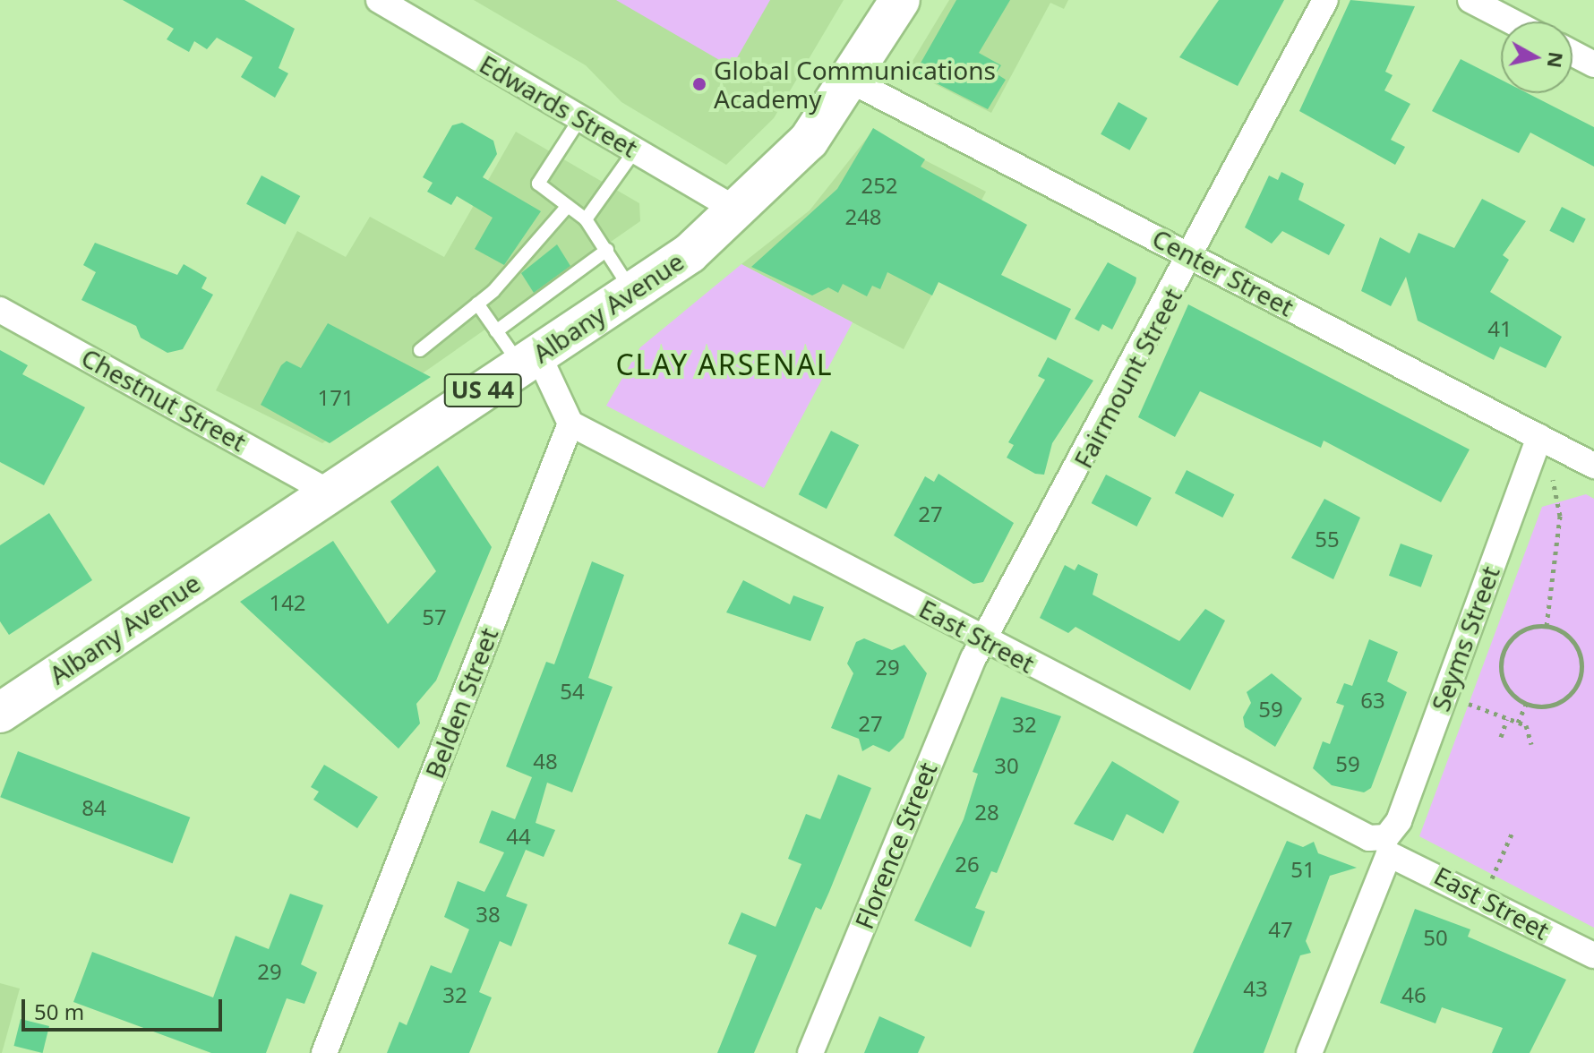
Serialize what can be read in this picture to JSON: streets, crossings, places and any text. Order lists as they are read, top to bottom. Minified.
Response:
{"streets":{"highway":["Albany Avenue","US 44"],"street":["Edwards Street","Center Street","Fairmount Street","Chestnut Street","East Street","Seyms Street","Belden Street","Florence Street"]},"crossings":[["Edwards Street","Albany Avenue"],["Center Street","Albany Avenue"],["Center Street","Fairmount Street"],["Center Street","Seyms Street"],["Albany Avenue","Chestnut Street"],["Fairmount Street","East Street"],["Fairmount Street","Florence Street"],["East Street","Seyms Street"],["East Street","Belden Street"],["East Street","Florence Street"]],"districts":["CLAY ARSENAL"],"places":["Global Communications Academy"],"house_numbers":["252","248","41","171","27","55","142","57","29","54","63","59","27","32","48","59","30","84","28","44","26","51","38","47","50","29","43","32","46"],"scale_bar":"50 m","north":"right"}
